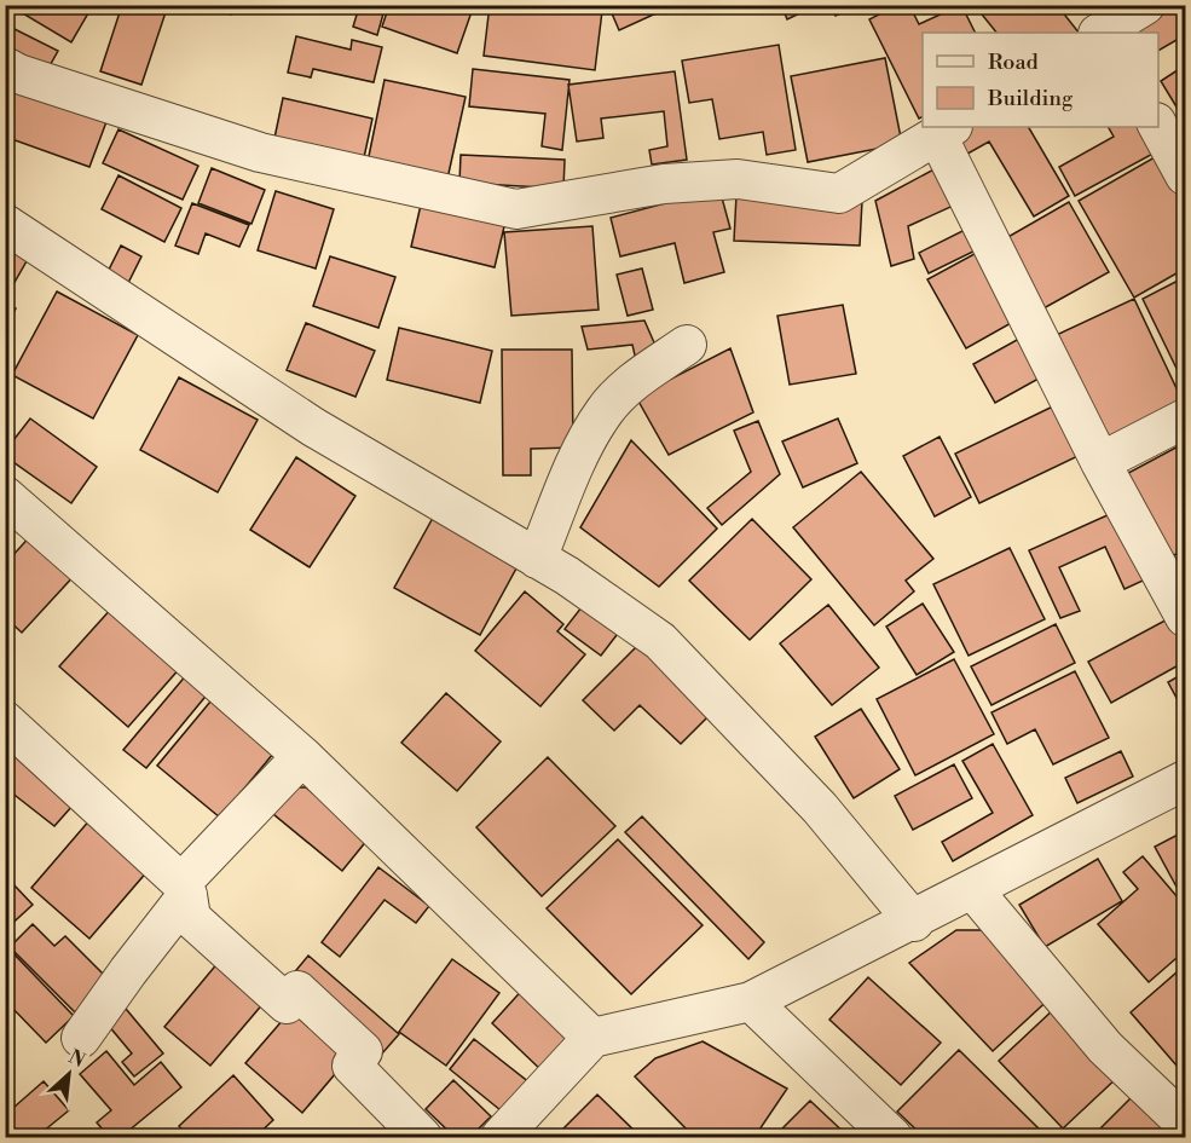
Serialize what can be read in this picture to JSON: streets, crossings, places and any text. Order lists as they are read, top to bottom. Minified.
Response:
{"legend":["Road","Building"],"north":"top right"}
